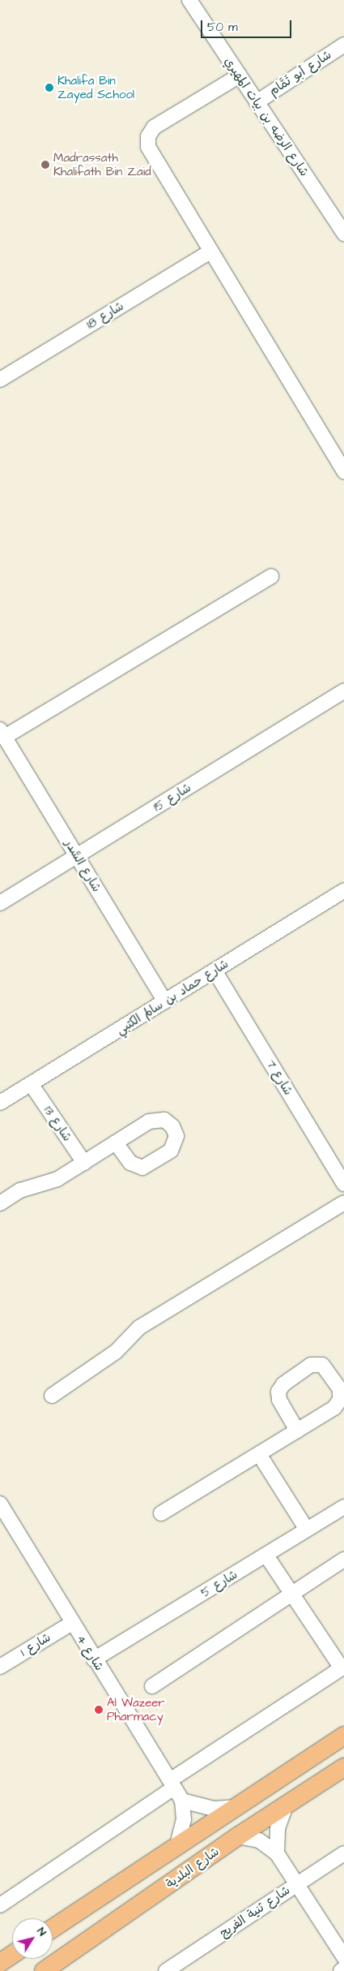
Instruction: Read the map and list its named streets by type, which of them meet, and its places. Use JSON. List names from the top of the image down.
{
  "streets": {
    "main road": ["شارع البلدية"],
    "street": [
      "شارع أبو تَمَّام",
      "شارع الرضه بن بيات المهيري",
      "شارع 18",
      "شارع 15",
      "شارع السَّدر",
      "شارع حماد بن سالم الكتبي",
      "شارع 7",
      "شارع 13",
      "شارع 5",
      "شارع 1",
      "شارع 4",
      "شارع ثنية الفريج"
    ]
  },
  "crossings": [
    ["شارع أبو تَمَّام", "شارع الرضه بن بيات المهيري"],
    ["شارع 15", "شارع السَّدر"],
    ["شارع السَّدر", "شارع حماد بن سالم الكتبي"],
    ["شارع حماد بن سالم الكتبي", "شارع 7"],
    ["شارع حماد بن سالم الكتبي", "شارع 13"],
    ["شارع 5", "شارع 4"],
    ["شارع 1", "شارع 4"]
  ],
  "places": ["Khalifa Bin Zayed School", "Madrassath Khalifath Bin Zaid", "Al Wazeer Pharmacy"],
  "scale_bar": "50 m",
  "north": "top right"
}
